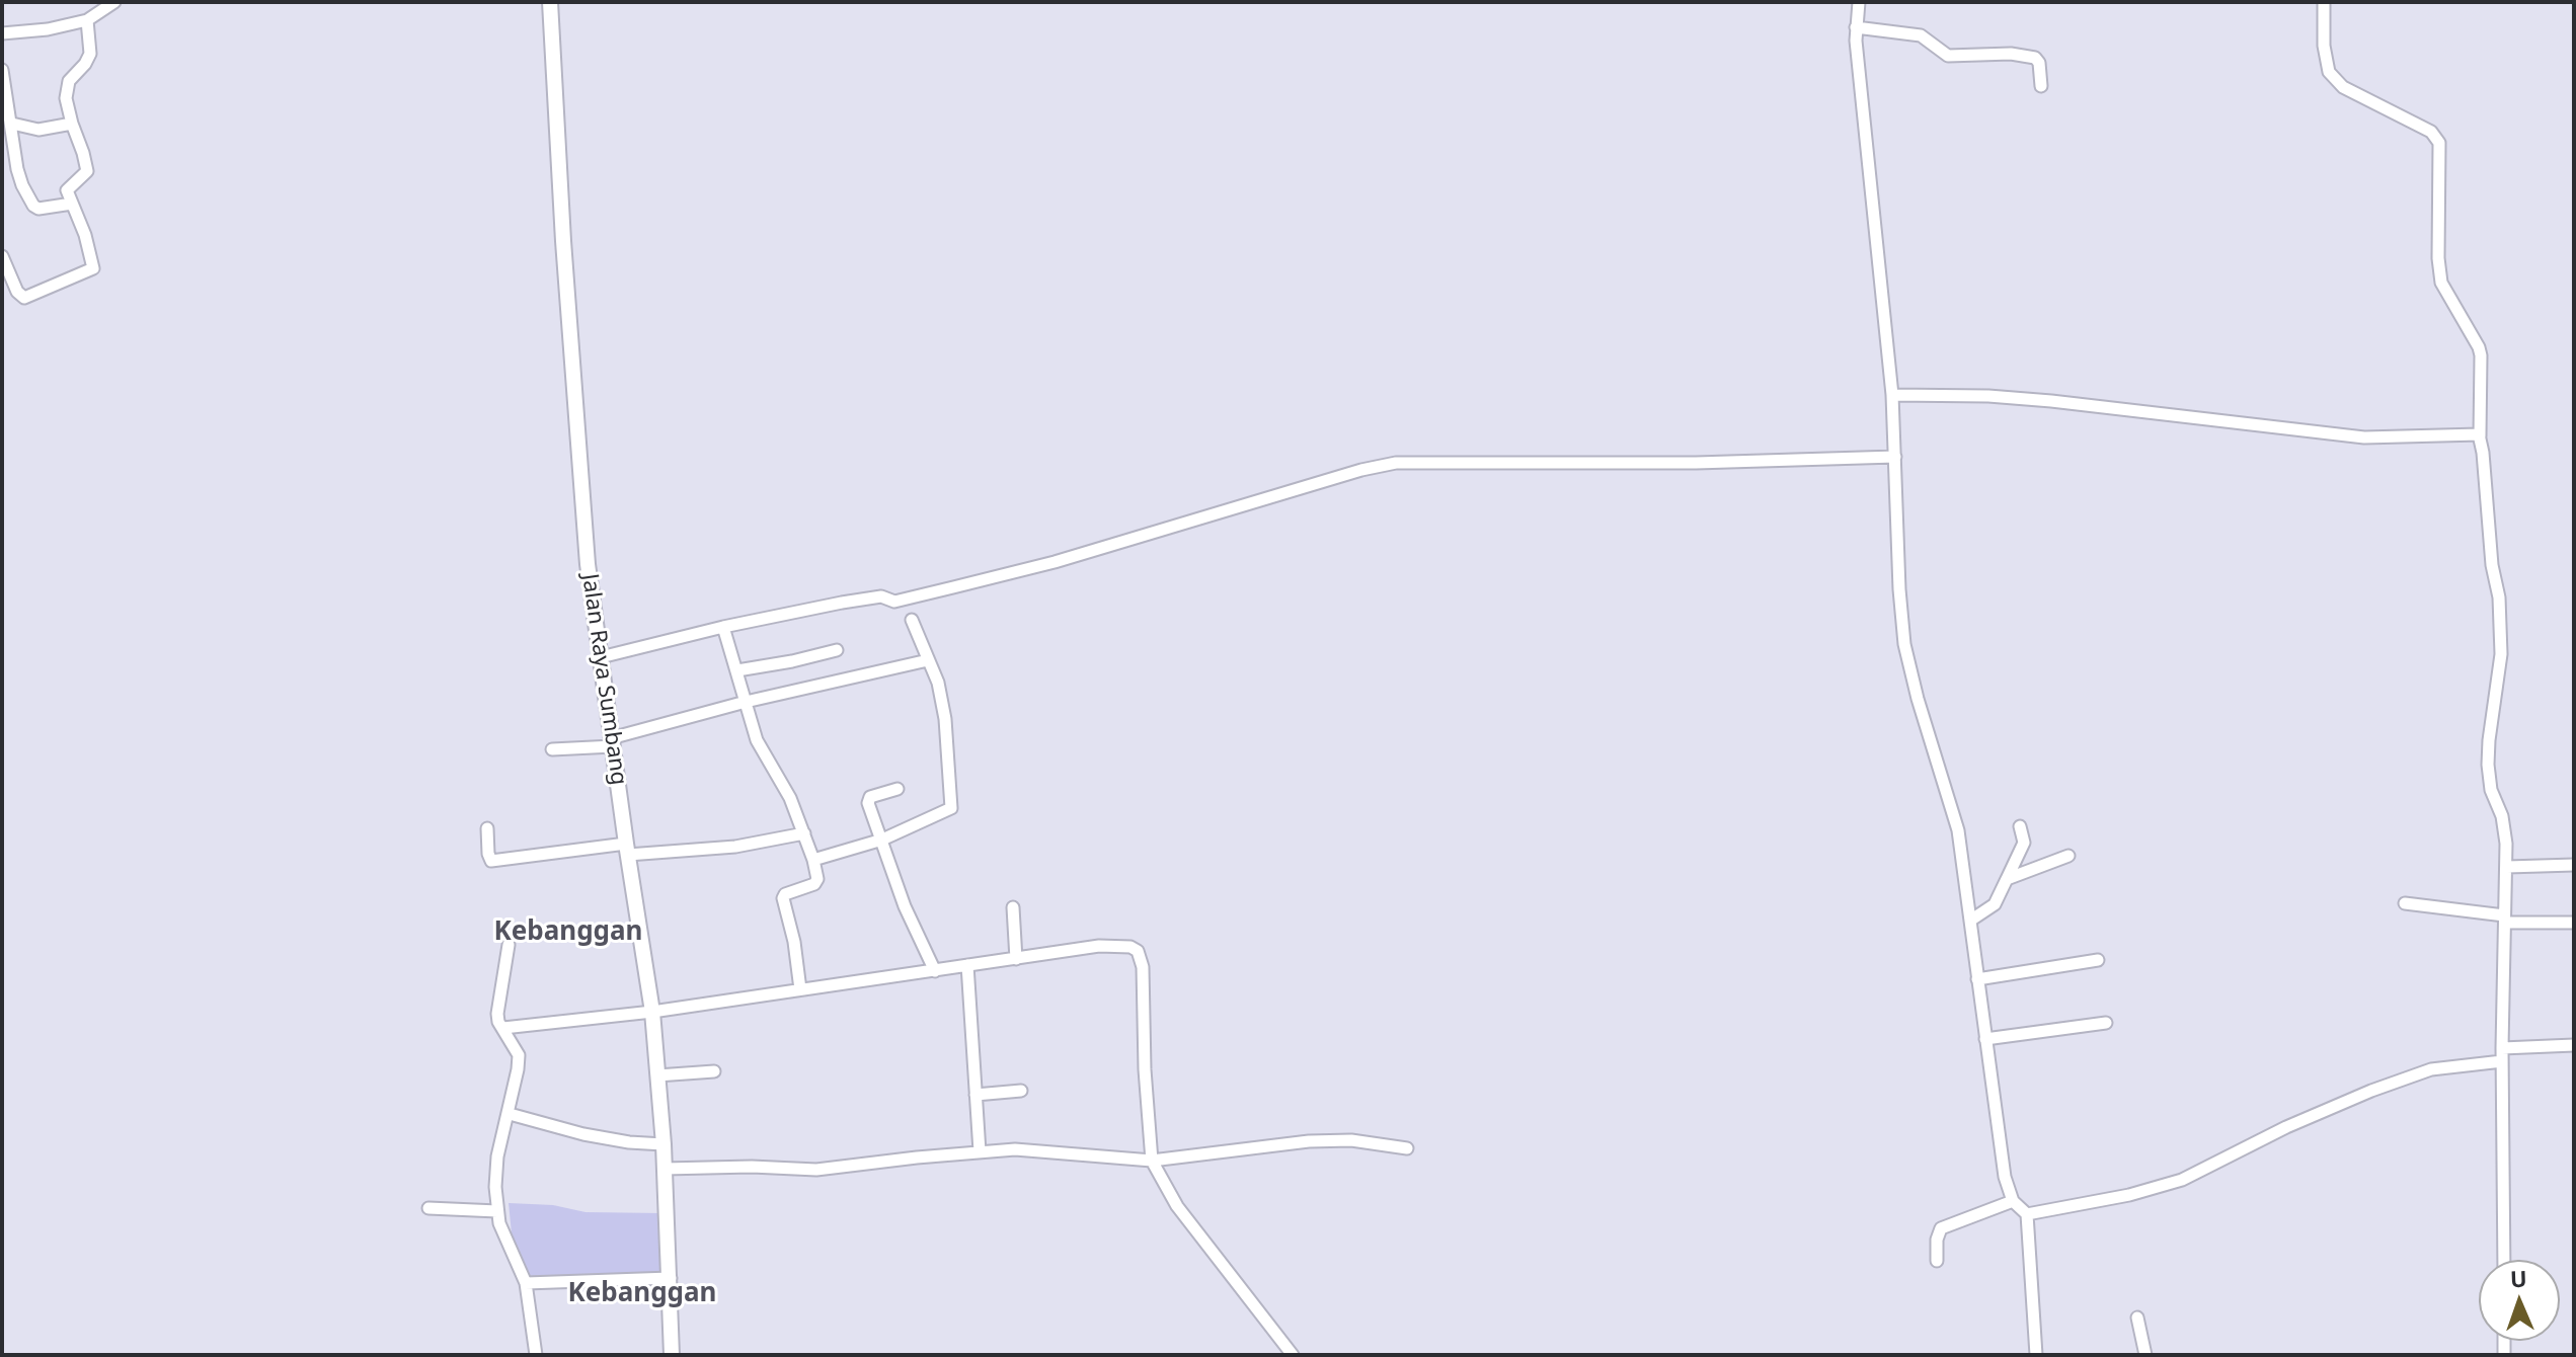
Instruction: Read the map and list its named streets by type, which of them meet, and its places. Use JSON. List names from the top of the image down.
{
  "streets": {
    "street": ["Jalan Raya Sumbang"]
  },
  "districts": ["Kebanggan", "Kebanggan"],
  "north": "top"
}
